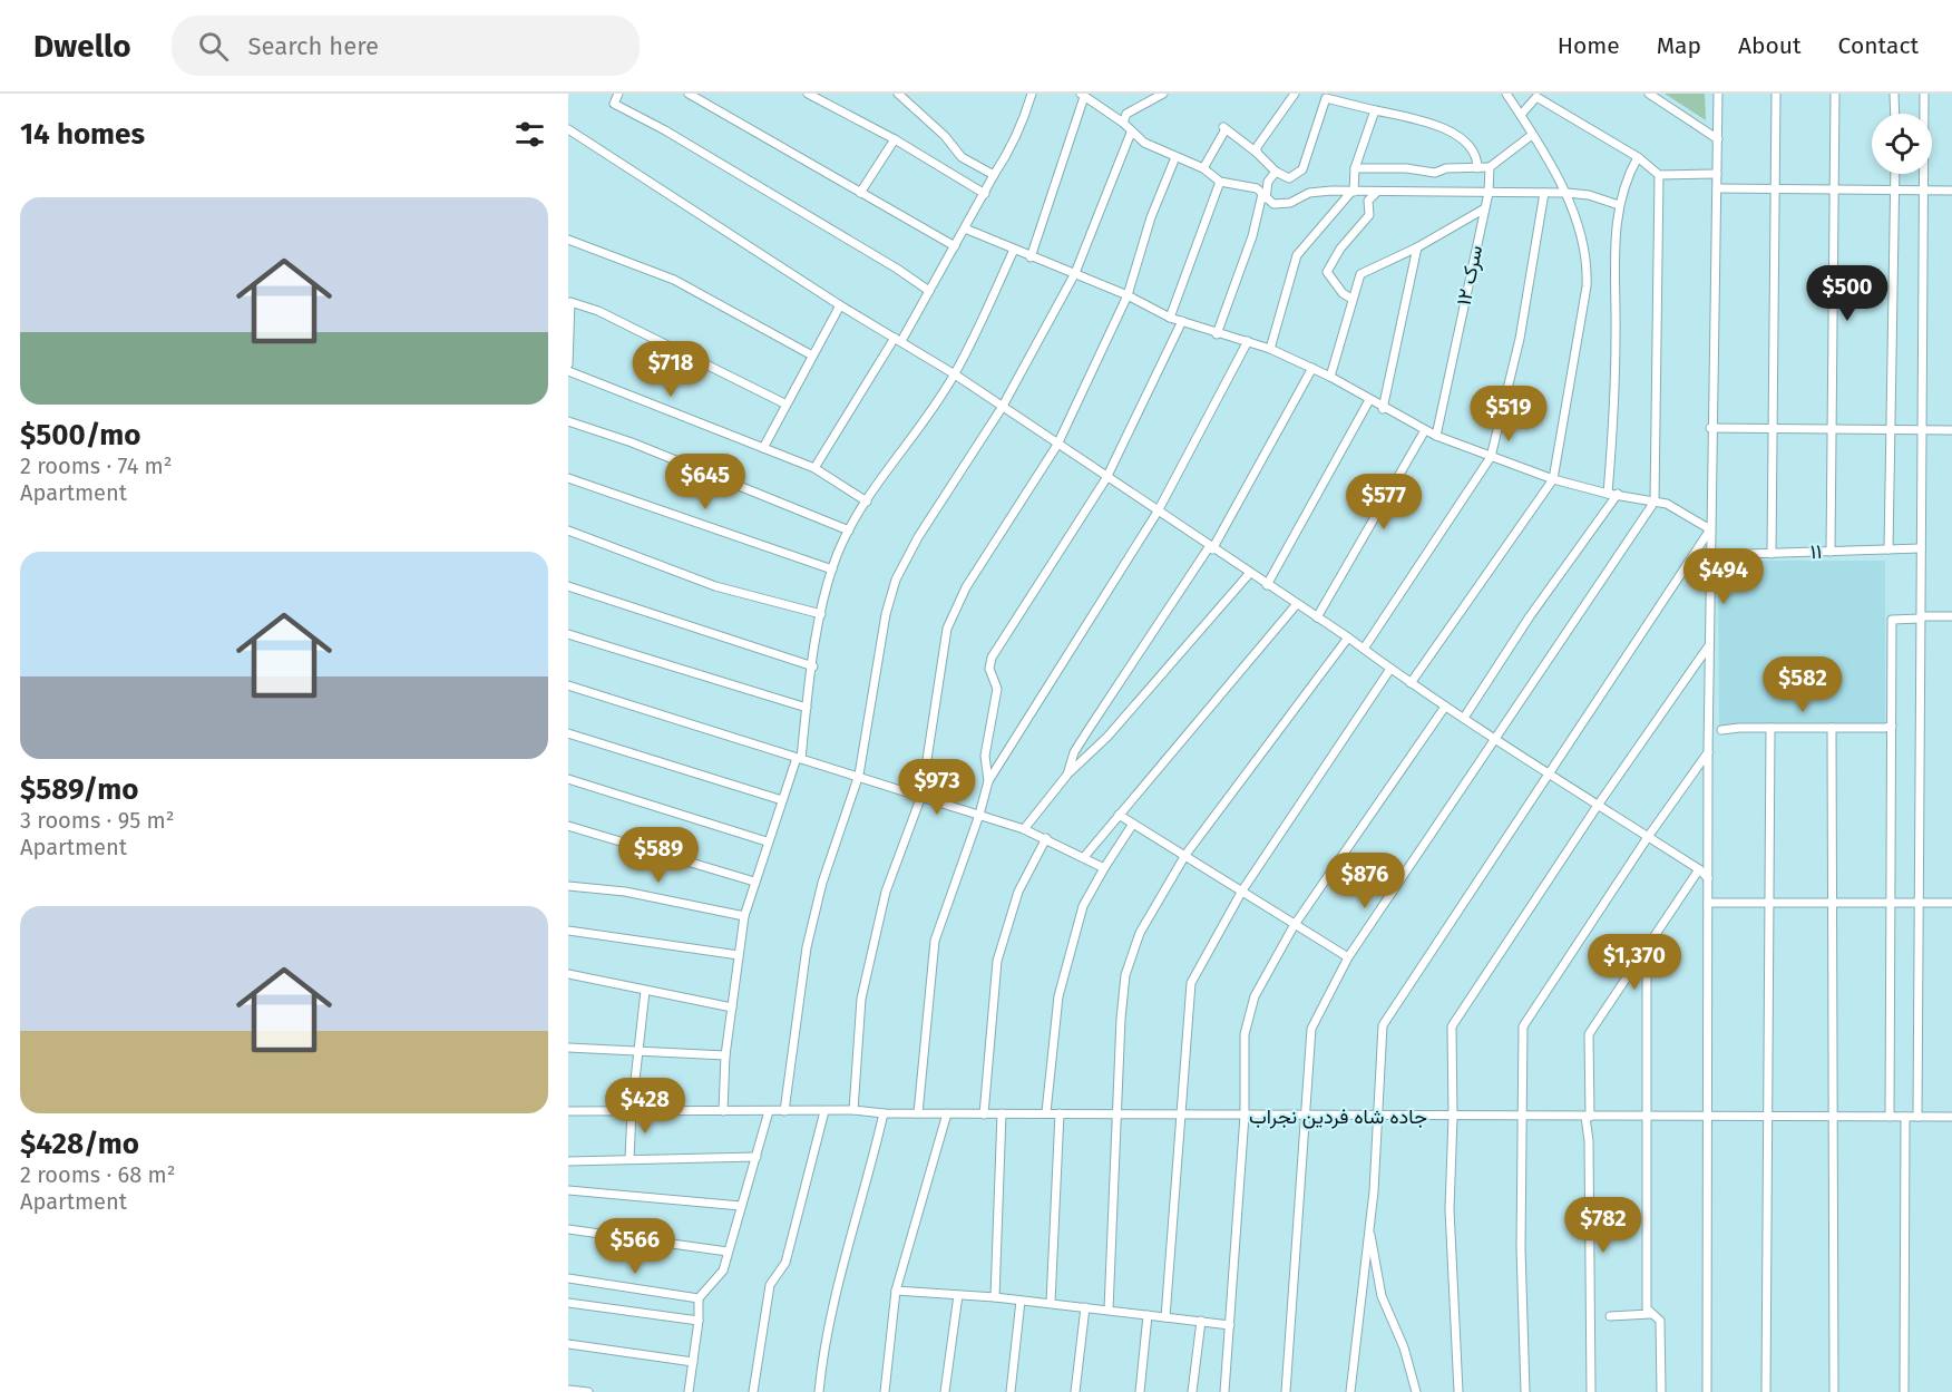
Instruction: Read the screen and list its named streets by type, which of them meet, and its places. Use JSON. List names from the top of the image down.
{
  "streets": {
    "street": ["سرک ۱۲", "۱۱", "جاده شاه فردین نجراب"]
  },
  "page": {
    "header": "Dwello",
    "search": "Search here",
    "nav": [
      "Home",
      "Map",
      "About",
      "Contact"
    ],
    "heading": "14 homes",
    "list": [
      {
        "name": "$500/mo",
        "note": "2 rooms · 74 m² · Apartment"
      },
      {
        "name": "$589/mo",
        "note": "3 rooms · 95 m² · Apartment"
      },
      {
        "name": "$428/mo",
        "note": "2 rooms · 68 m² · Apartment"
      }
    ],
    "price": [
      "$500",
      "$718",
      "$519",
      "$645",
      "$577",
      "$494",
      "$582",
      "$973",
      "$589",
      "$876",
      "$1,370",
      "$428",
      "$782",
      "$566"
    ]
  }
}
